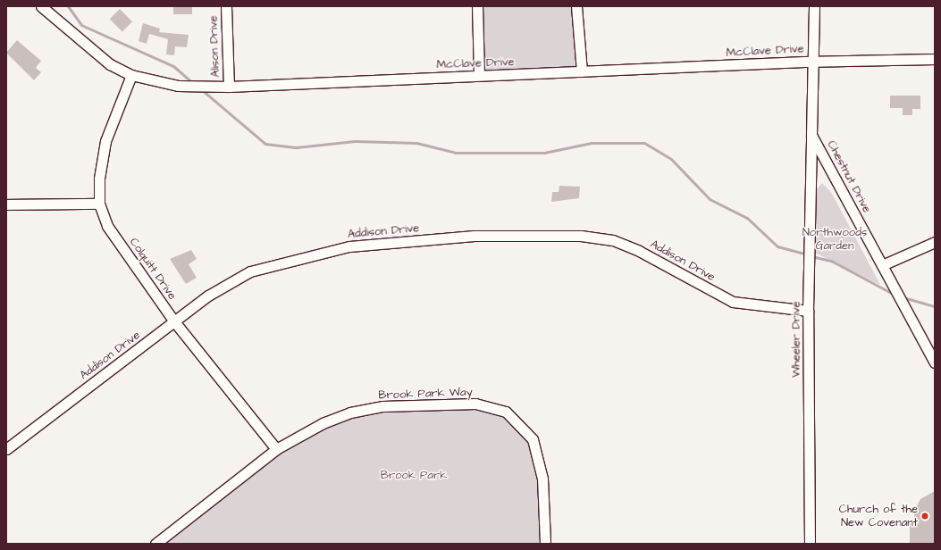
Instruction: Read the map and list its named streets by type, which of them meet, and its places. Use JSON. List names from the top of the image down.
{
  "streets": {
    "street": [
      "Alison Drive",
      "McClave Drive",
      "Chestnut Drive",
      "Addison Drive",
      "Colquitt Drive",
      "Wheeler Drive",
      "Brook Park Way"
    ]
  },
  "crossings": [
    ["Alison Drive", "McClave Drive"],
    ["McClave Drive", "Chestnut Drive"],
    ["McClave Drive", "Colquitt Drive"],
    ["Chestnut Drive", "Wheeler Drive"],
    ["Addison Drive", "Colquitt Drive"],
    ["Addison Drive", "Wheeler Drive"],
    ["Colquitt Drive", "Brook Park Way"]
  ],
  "parks": ["Northwoods Garden", "Brook Park"],
  "places": ["Church of the New Covenant"]
}
